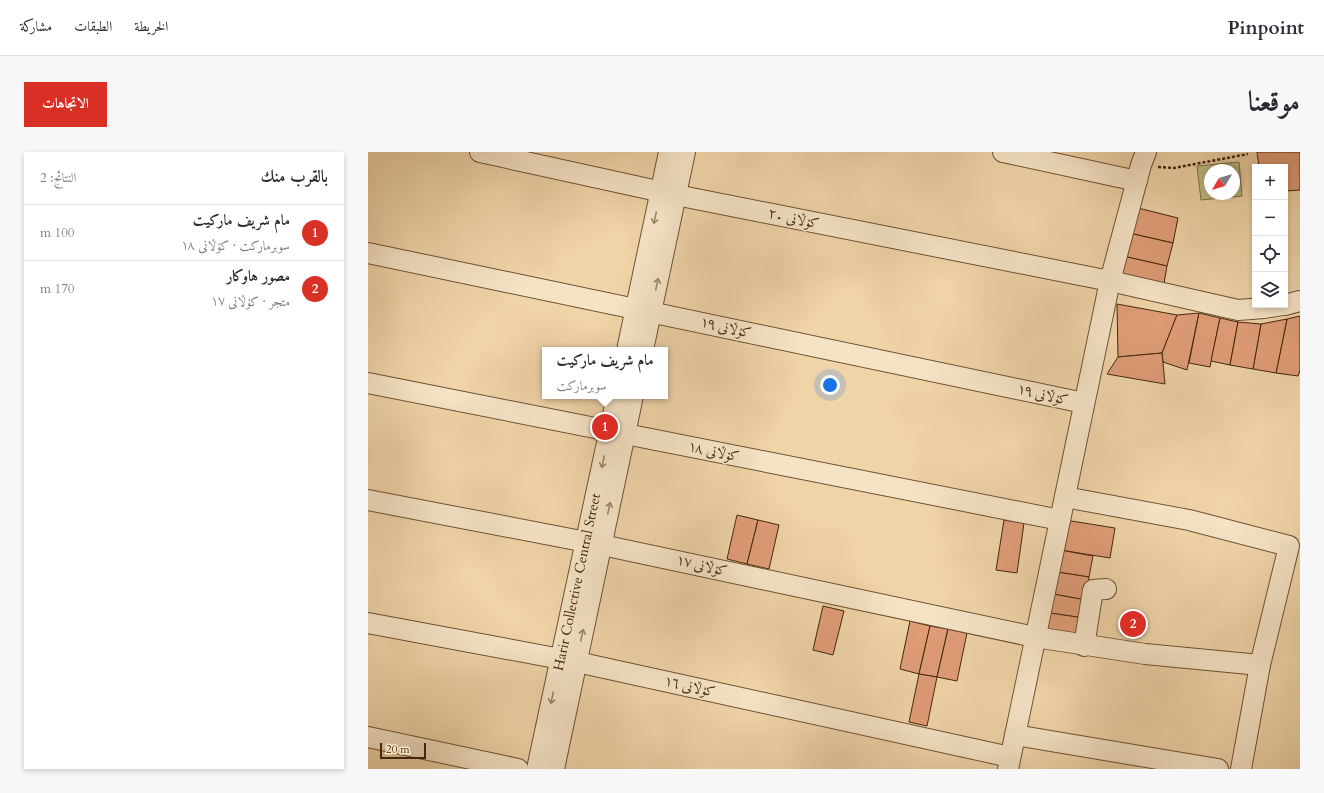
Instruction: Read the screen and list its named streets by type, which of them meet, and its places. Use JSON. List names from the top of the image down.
{
  "streets": {
    "street": [
      "کۆڵانی ٢٠",
      "کۆڵانی ١٩",
      "کۆڵانی ١٨",
      "کۆڵانی ١٧",
      "Harir Collective Central Street",
      "کۆڵانی ١٦"
    ]
  },
  "crossings": [
    ["کۆڵانی ١٨", "Harir Collective Central Street"],
    ["کۆڵانی ١٧", "Harir Collective Central Street"],
    ["Harir Collective Central Street", "کۆڵانی ١٦"]
  ],
  "scale_bar": "20 m",
  "north": "bottom left",
  "page": {
    "header": "Pinpoint",
    "nav": ["الخريطة", "الطبقات", "مشاركة"],
    "title": "موقعنا",
    "buttons": "الاتجاهات",
    "heading": ["بالقرب منك", "النتائج: 2"],
    "map_buttons": ["+", "−"],
    "list": [
      {
        "mark": "1",
        "name": "مام شریف مارکیت",
        "note": "سوبرماركت · کۆڵانی ١٨",
        "value": "100 m"
      },
      {
        "mark": "2",
        "name": "مصور هاوکار",
        "note": "متجر · کۆڵانی ١٧",
        "value": "170 m"
      }
    ],
    "popup": ["مام شریف مارکیت", "سوبرماركت"],
    "pins": ["1", "2"],
    "scale": "20 m"
  }
}
